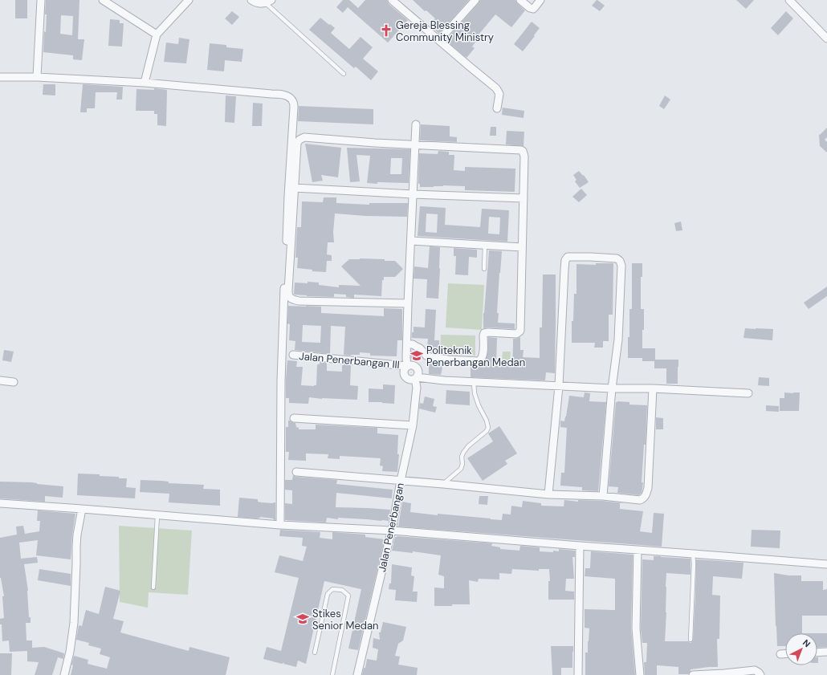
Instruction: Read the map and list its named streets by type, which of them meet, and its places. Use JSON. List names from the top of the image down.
{
  "streets": {
    "street": ["Jalan Penerbangan III", "Jalan Penerbangan"]
  },
  "crossings": [
    ["Jalan Penerbangan III", "Jalan Penerbangan"]
  ],
  "places": {
    "church": ["Gereja Blessing Community Ministry"],
    "school or university": ["Politeknik Penerbangan Medan", "Stikes Senior Medan"]
  },
  "north": "top right"
}
